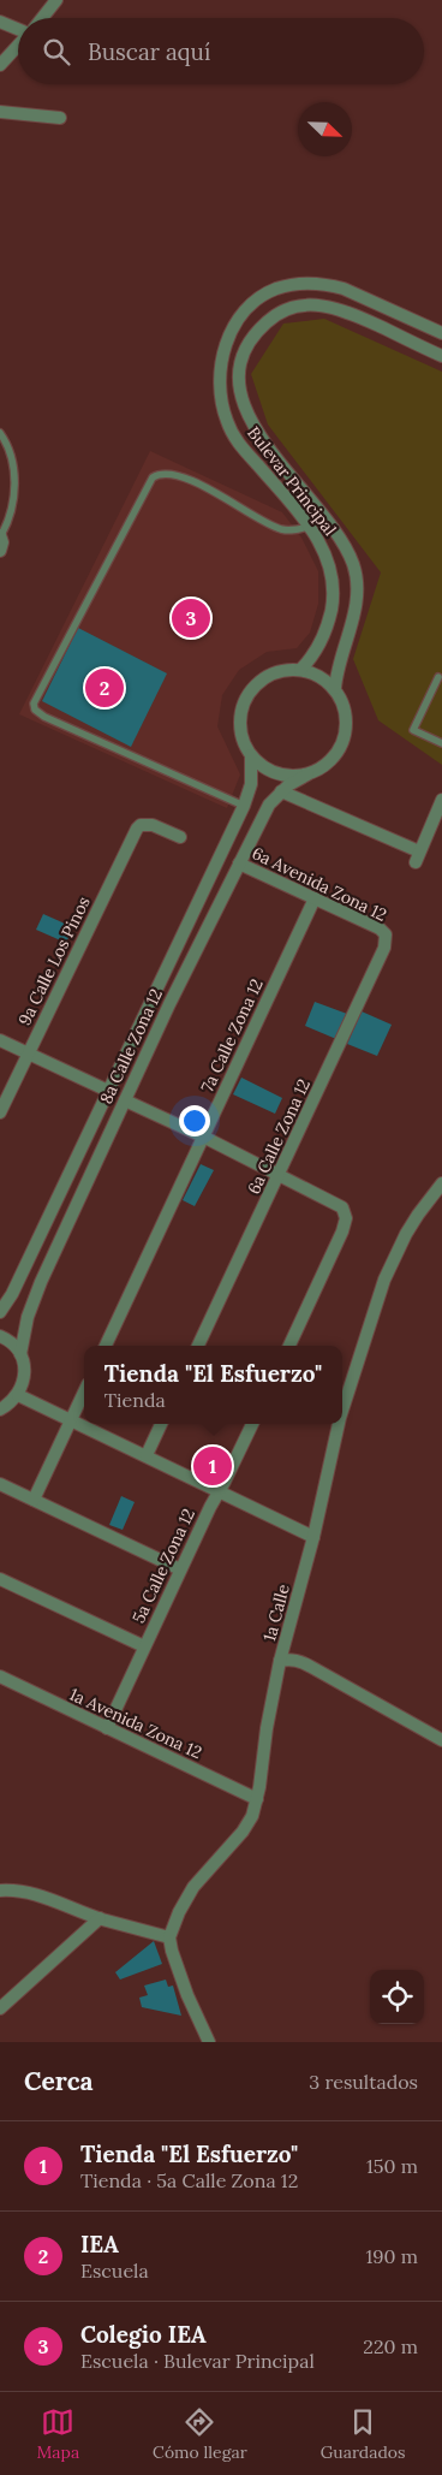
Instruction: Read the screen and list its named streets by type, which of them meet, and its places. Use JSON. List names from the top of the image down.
{
  "streets": {
    "street": [
      "Bulevar Principal",
      "6a Avenida Zona 12",
      "9a Calle Los Pinos",
      "7a Calle Zona 12",
      "8a Calle Zona 12",
      "6a Calle Zona 12",
      "5a Calle Zona 12",
      "1a Calle",
      "1a Avenida Zona 12"
    ]
  },
  "crossings": [
    ["Bulevar Principal", "8a Calle Zona 12"],
    ["6a Avenida Zona 12", "7a Calle Zona 12"],
    ["6a Avenida Zona 12", "8a Calle Zona 12"],
    ["6a Avenida Zona 12", "6a Calle Zona 12"],
    ["5a Calle Zona 12", "1a Avenida Zona 12"],
    ["1a Calle", "1a Avenida Zona 12"]
  ],
  "north": "bottom right",
  "page": {
    "search": "Buscar aquí",
    "pins": ["3", "2", "1"],
    "popup": ["Tienda \"El Esfuerzo\"", "Tienda"],
    "heading": ["Cerca", "3 resultados"],
    "list": [
      {
        "mark": "1",
        "name": "Tienda \"El Esfuerzo\"",
        "note": "Tienda · 5a Calle Zona 12",
        "value": "150 m"
      },
      {
        "mark": "2",
        "name": "IEA",
        "note": "Escuela",
        "value": "190 m"
      },
      {
        "mark": "3",
        "name": "Colegio IEA",
        "note": "Escuela · Bulevar Principal",
        "value": "220 m"
      }
    ],
    "nav": ["Mapa", "Cómo llegar", "Guardados"]
  }
}
